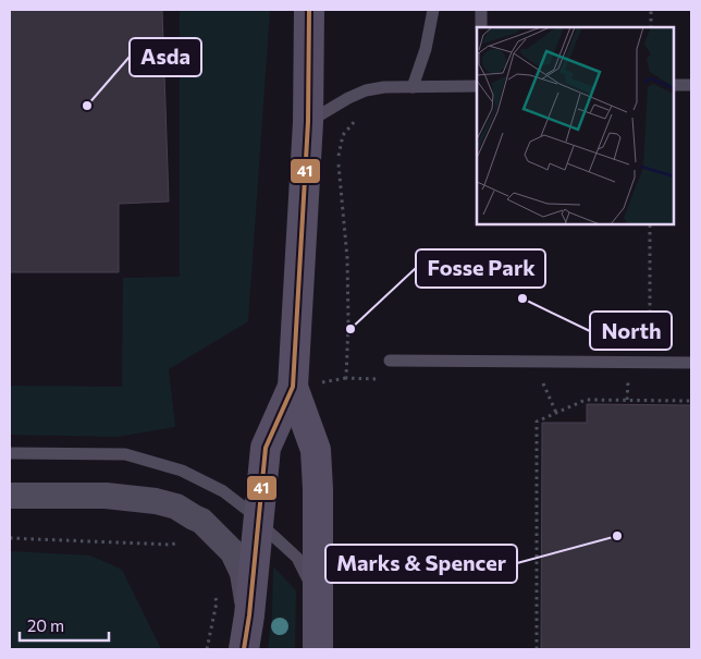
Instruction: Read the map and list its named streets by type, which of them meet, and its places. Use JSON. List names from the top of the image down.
{
  "places": [
    "Asda",
    "North",
    "Fosse Park",
    "Marks & Spencer"
  ],
  "lines": ["transit line 41"],
  "scale_bar": "20 m"
}
